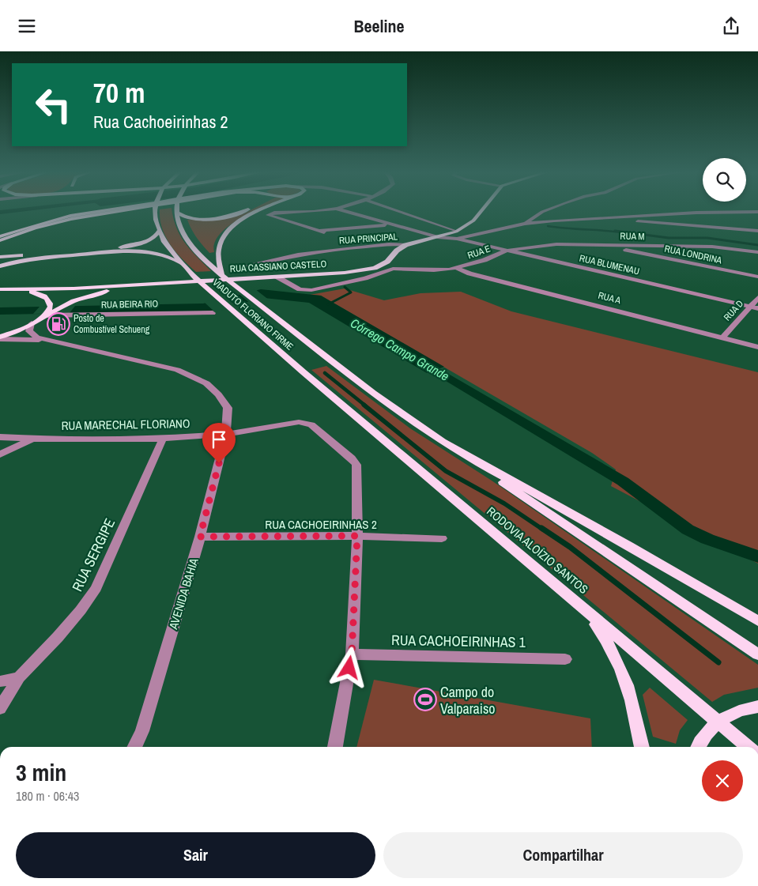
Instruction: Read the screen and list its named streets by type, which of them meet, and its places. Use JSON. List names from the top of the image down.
{
  "streets": {
    "main road": [
      "RUA PRINCIPAL",
      "RUA CASSIANO CASTELO",
      "VIADUTO FLORIANO FIRME",
      "RODOVIA ALOÍZIO SANTOS"
    ],
    "street": [
      "RUA M",
      "RUA E",
      "RUA LONDRINA",
      "RUA BLUMENAU",
      "RUA A",
      "RUA BEIRA RIO",
      "RUA D",
      "RUA MARECHAL FLORIANO",
      "RUA CACHOEIRINHAS 2",
      "RUA SERGIPE",
      "AVENIDA BAHIA",
      "RUA CACHOEIRINHAS 1"
    ]
  },
  "crossings": [
    ["RUA M", "RUA E"],
    ["RUA M", "RUA LONDRINA"],
    ["RUA M", "RUA BLUMENAU"],
    ["RUA PRINCIPAL", "RUA CASSIANO CASTELO"],
    ["RUA E", "RUA BLUMENAU"],
    ["RUA E", "RUA CASSIANO CASTELO"],
    ["RUA E", "RUA A"],
    ["RUA BLUMENAU", "RUA D"],
    ["RUA CASSIANO CASTELO", "RUA BEIRA RIO"],
    ["RUA CASSIANO CASTELO", "AVENIDA BAHIA"],
    ["RUA A", "RUA D"],
    ["VIADUTO FLORIANO FIRME", "RODOVIA ALOÍZIO SANTOS"],
    ["RUA MARECHAL FLORIANO", "RUA CACHOEIRINHAS 2"],
    ["RUA MARECHAL FLORIANO", "RUA SERGIPE"],
    ["RUA MARECHAL FLORIANO", "AVENIDA BAHIA"],
    ["RUA CACHOEIRINHAS 2", "AVENIDA BAHIA"]
  ],
  "water": ["Córrego Campo Grande"],
  "places": {
    "fuel station": ["Posto de Combustível Schueng"],
    "sports": ["Campo do Valparaiso"]
  },
  "page": {
    "header": "Beeline",
    "turn": ["70 m", "Rua Cachoeirinhas 2"],
    "heading": ["3 min", "180 m · 06:43"],
    "buttons": ["Sair", "Compartilhar"]
  }
}
